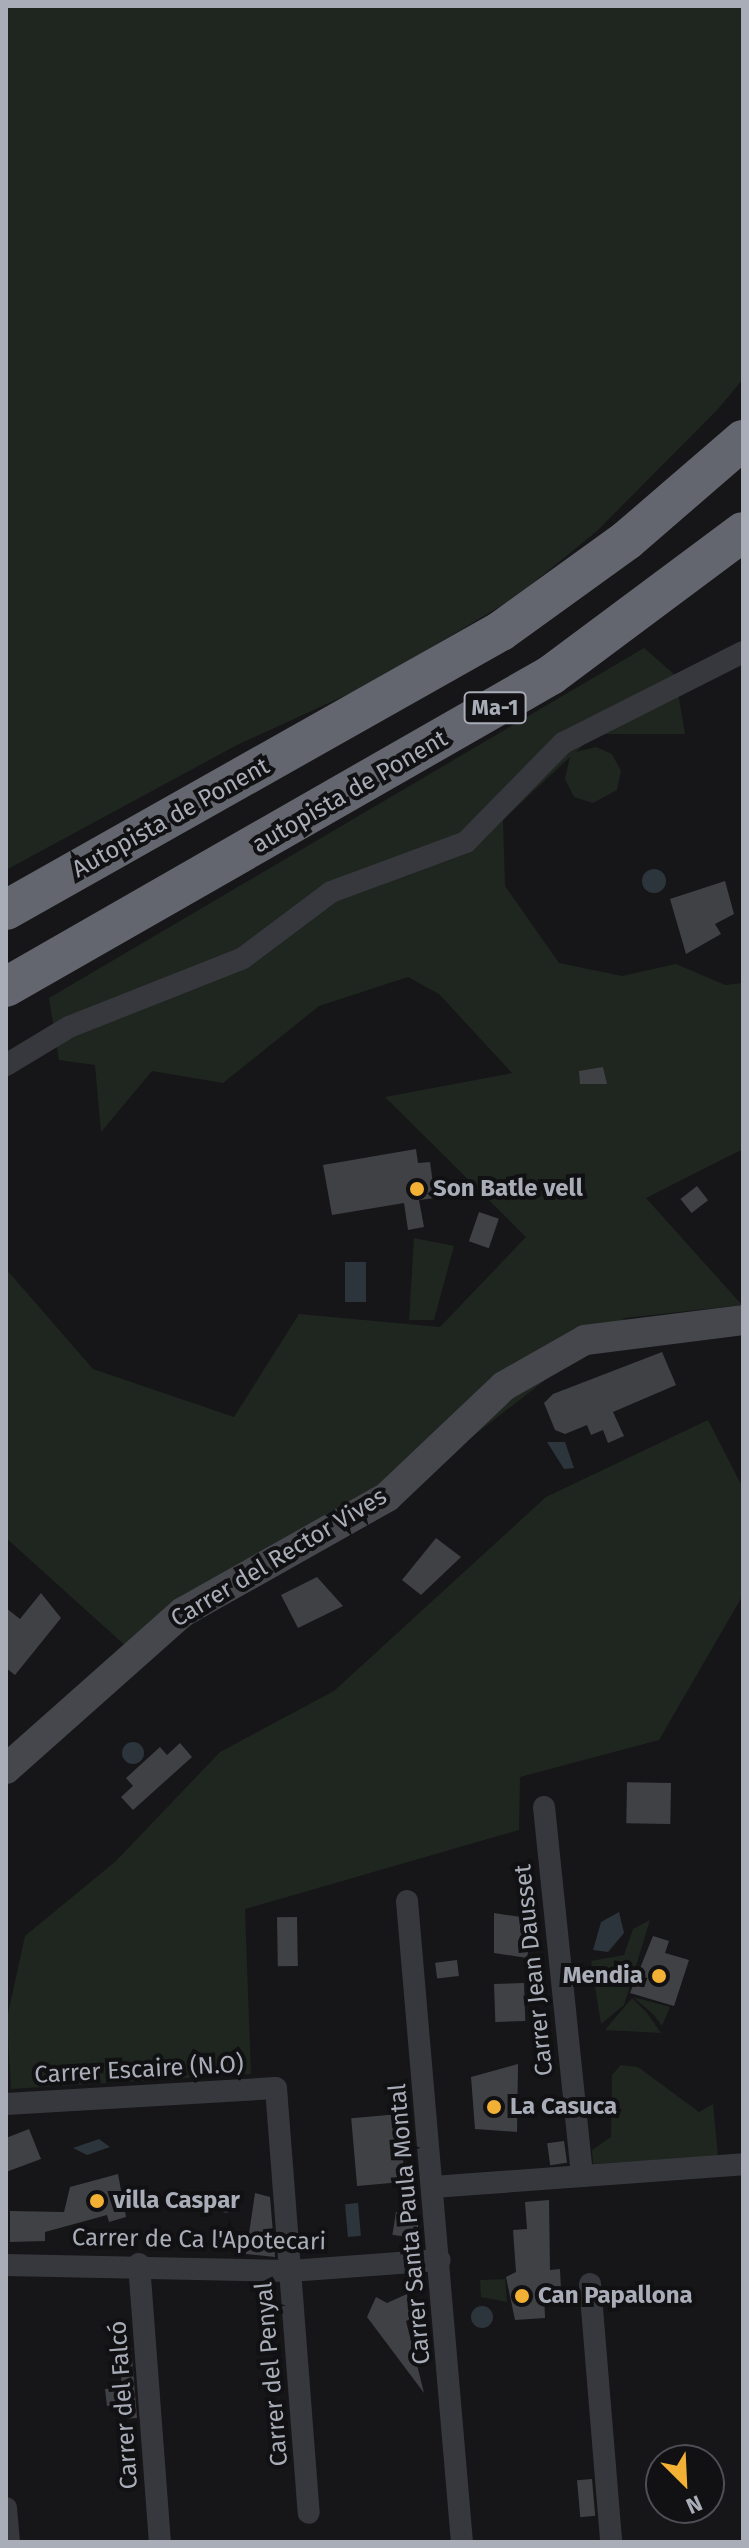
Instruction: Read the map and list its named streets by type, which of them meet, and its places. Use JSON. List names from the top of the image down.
{
  "streets": {
    "highway": ["Ma-1", "autopista de Ponent", "Autopista de Ponent"],
    "street": [
      "Carrer del Rector Vives",
      "Carrer Jean Dausset",
      "Carrer Escaire (N.O)",
      "Carrer Santa Paula Montal",
      "Carrer de Ca l'Apotecari",
      "Carrer del Penyal",
      "Carrer del Falcó"
    ]
  },
  "crossings": [
    ["autopista de Ponent", "Autopista de Ponent"],
    ["Carrer Escaire (N.O)", "Carrer del Penyal"],
    ["Carrer Santa Paula Montal", "Carrer de Ca l'Apotecari"],
    ["Carrer de Ca l'Apotecari", "Carrer del Penyal"],
    ["Carrer de Ca l'Apotecari", "Carrer del Falcó"]
  ],
  "places": [
    "Son Batle vell",
    "Mendia",
    "La Casuca",
    "villa Caspar",
    "Can Papallona"
  ],
  "north": "bottom right"
}
